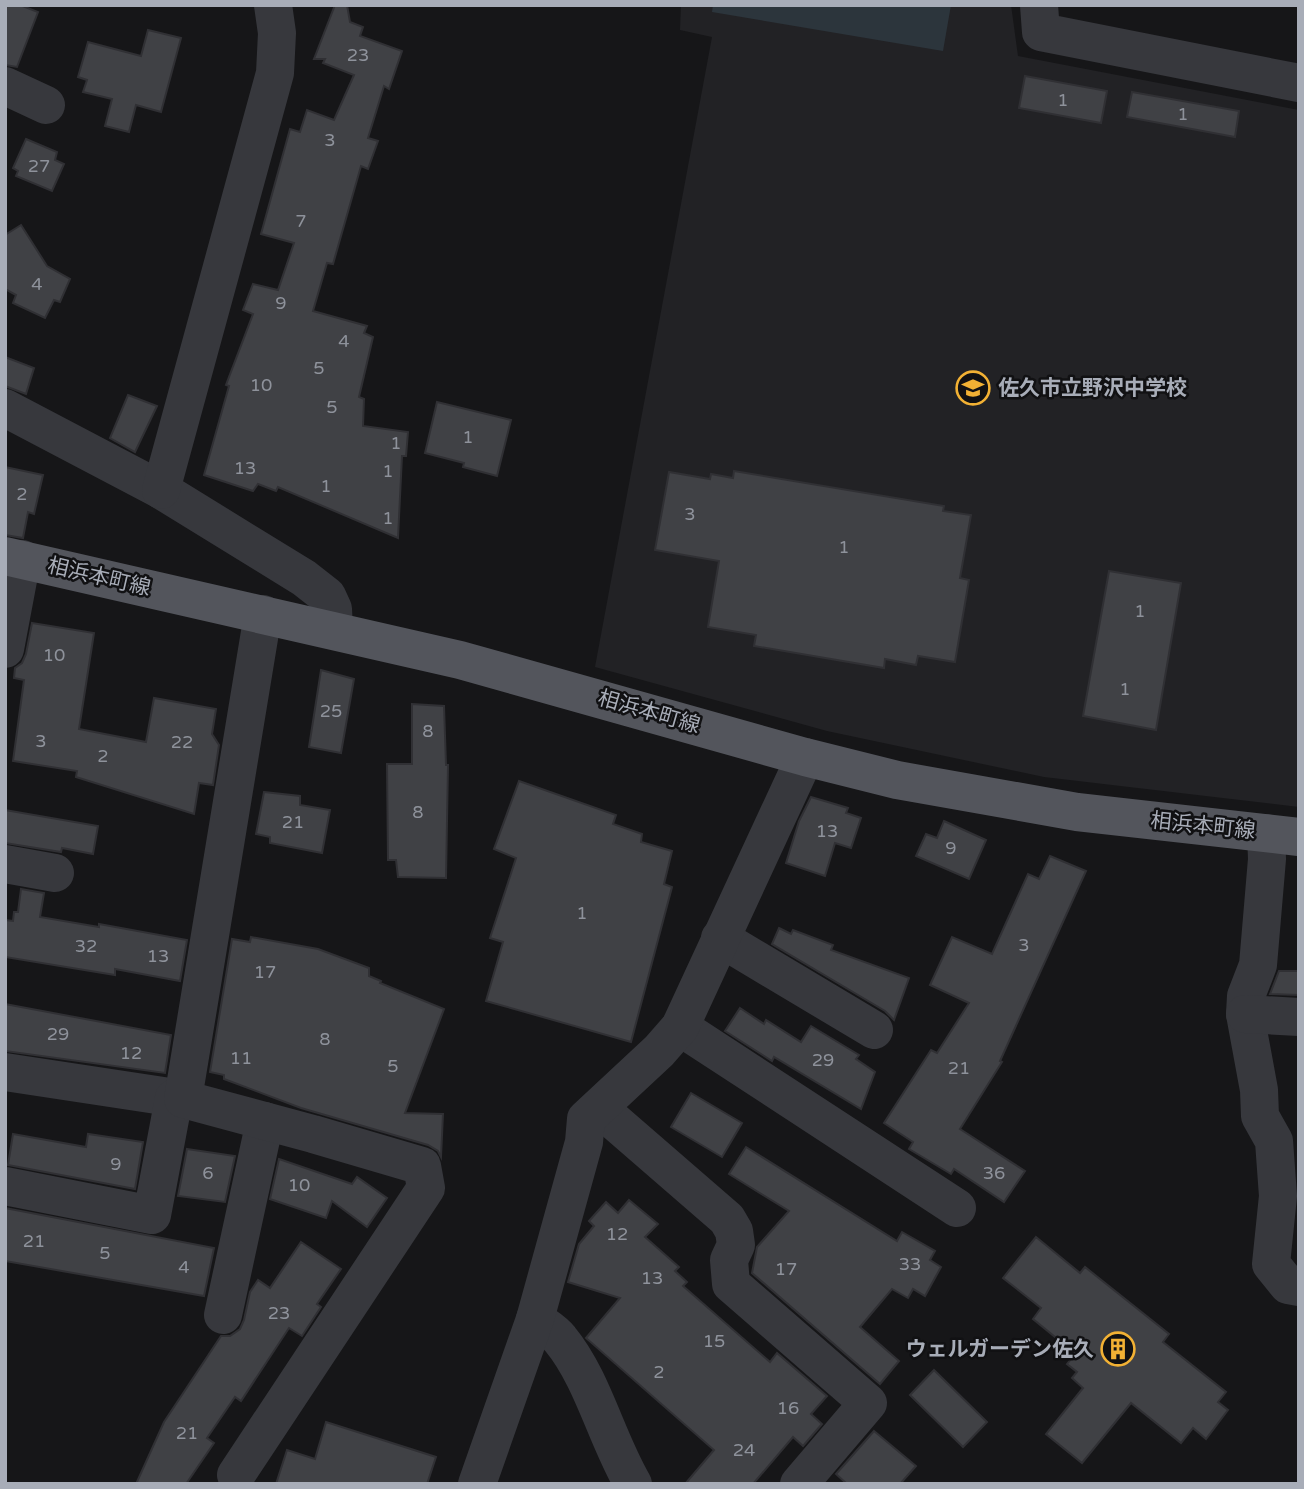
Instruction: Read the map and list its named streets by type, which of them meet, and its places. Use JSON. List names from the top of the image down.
{
  "streets": {
    "main road": ["相浜本町線"]
  },
  "places": {
    "school or university": ["佐久市立野沢中学校"],
    "building": ["ウェルガーデン佐久"]
  },
  "house_numbers": [
    "23",
    "1",
    "1",
    "3",
    "27",
    "7",
    "4",
    "9",
    "4",
    "5",
    "10",
    "5",
    "1",
    "1",
    "13",
    "1",
    "1",
    "2",
    "3",
    "1",
    "1",
    "1",
    "10",
    "1",
    "25",
    "8",
    "3",
    "22",
    "2",
    "8",
    "21",
    "13",
    "9",
    "1",
    "3",
    "32",
    "13",
    "17",
    "29",
    "8",
    "12",
    "11",
    "29",
    "5",
    "21",
    "9",
    "6",
    "36",
    "10",
    "12",
    "21",
    "5",
    "33",
    "4",
    "17",
    "13",
    "23",
    "15",
    "2",
    "16",
    "21",
    "24"
  ]
}
